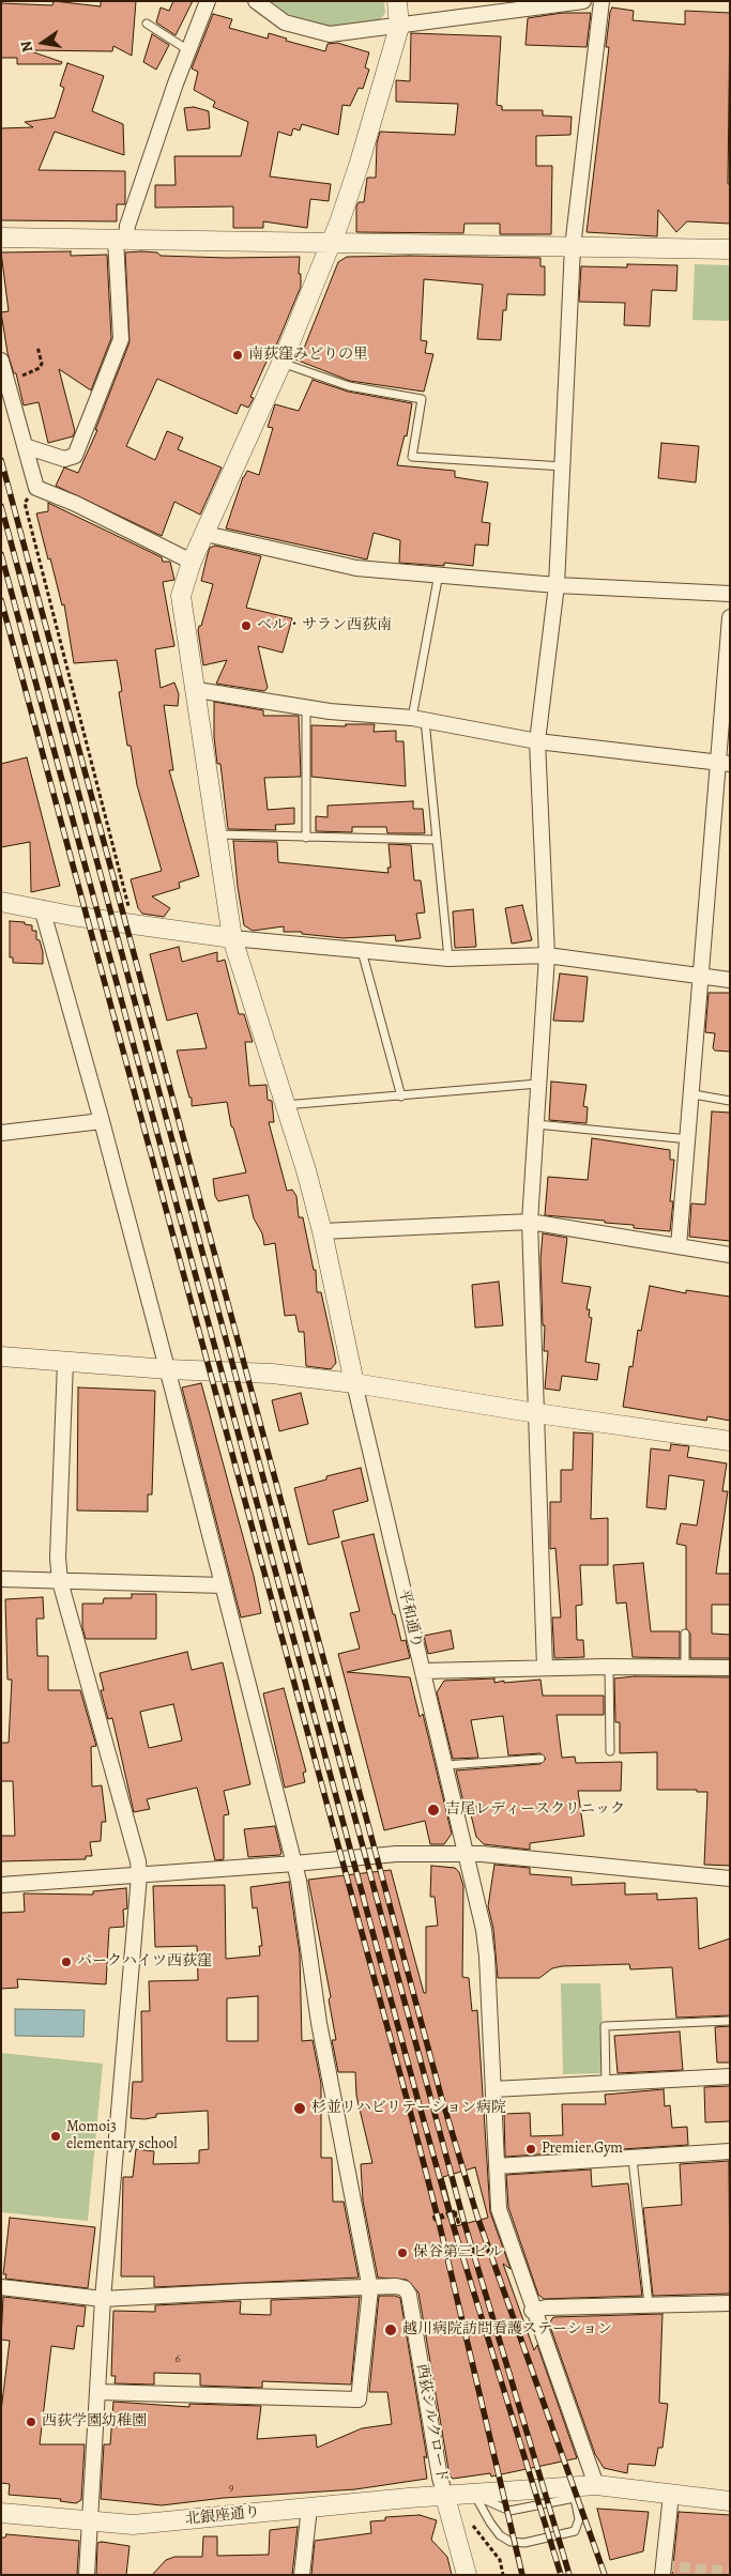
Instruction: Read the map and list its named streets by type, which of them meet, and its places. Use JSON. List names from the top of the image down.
{
  "streets": {
    "street": ["平和通り", "西荻シルクロード", "北銀座通り"]
  },
  "crossings": [
    ["平和通り", "北銀座通り"],
    ["西荻シルクロード", "北銀座通り"]
  ],
  "places": [
    "南荻窪みどりの里",
    "ベル・サラン西荻南",
    "吉尾レディースクリニック",
    "パークハイツ西荻窪",
    "杉並リハビリテーション病院",
    "Momoi3 elementary school",
    "Premier Gym",
    "保谷第三ビル",
    "越川病院訪問看護ステーション",
    "西荻学園幼稚園"
  ],
  "house_numbers": ["6", "9"],
  "north": "left"
}
